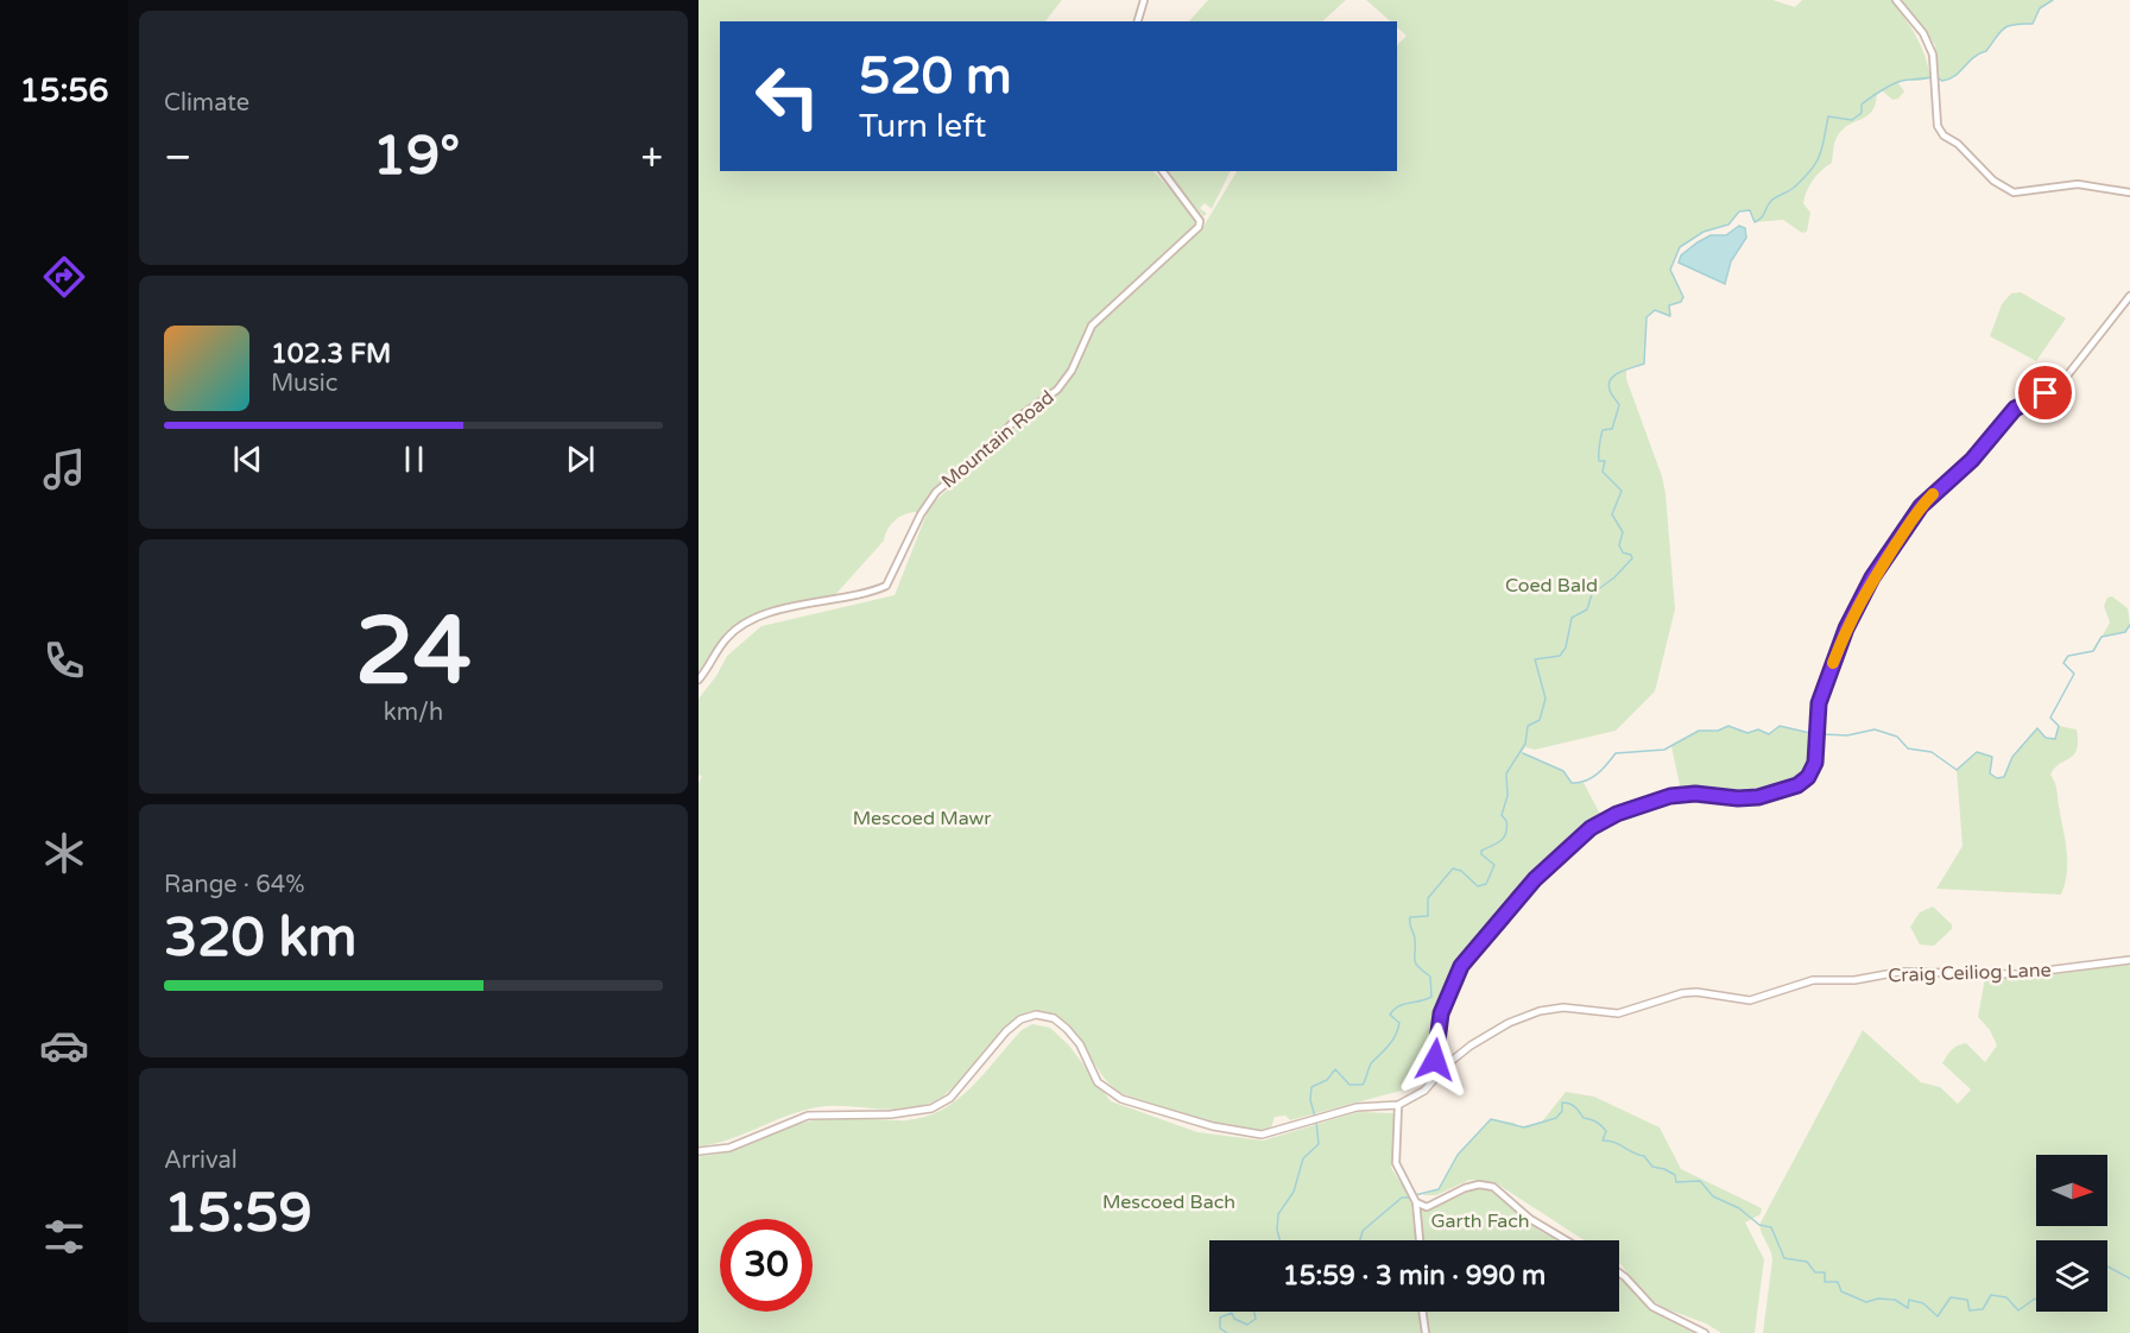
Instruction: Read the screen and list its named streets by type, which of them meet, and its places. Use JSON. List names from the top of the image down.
{
  "streets": {
    "street": ["Mountain Road", "Craig Ceiliog Lane"]
  },
  "parks": [
    "Coed Bald",
    "Mescoed Mawr",
    "Mescoed Bach",
    "Garth Fach"
  ],
  "north": "right",
  "page": {
    "tabs": "15:56",
    "tile": [
      "Climate",
      ["24", "km/h"],
      ["Range · 64%", "320 km"],
      ["Arrival", "15:59"]
    ],
    "turn": ["520 m", "Turn left"],
    "heat": ["−", "19°", "+"],
    "song": ["102.3 FM", "Music"],
    "limit": "30",
    "trip": "15:59 · 3 min · 990 m"
  }
}
